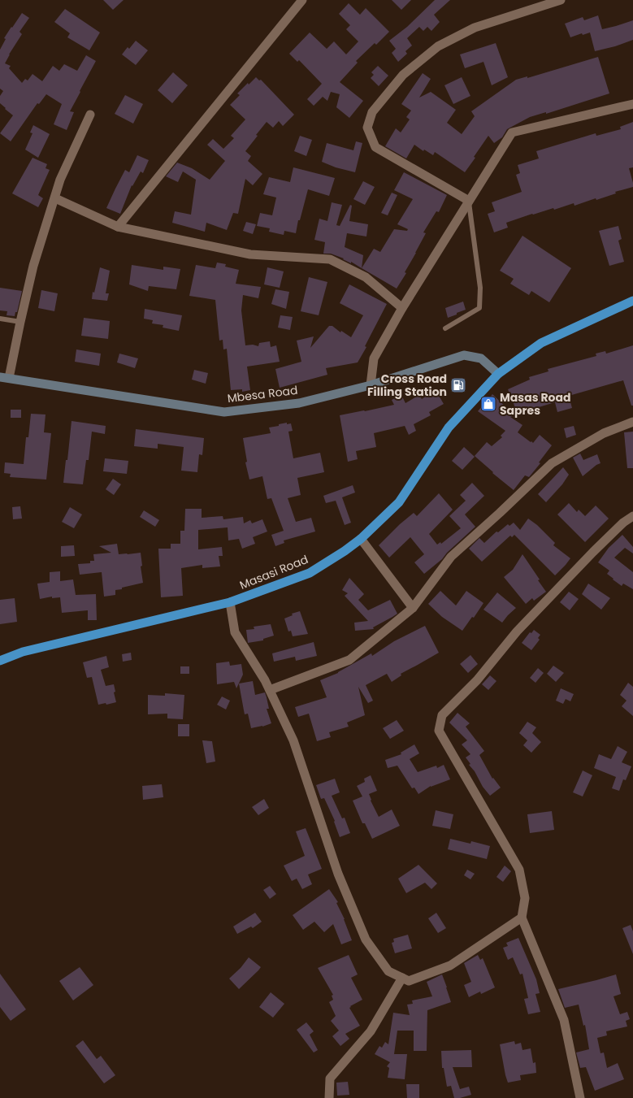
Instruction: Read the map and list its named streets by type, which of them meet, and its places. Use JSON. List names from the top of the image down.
{
  "streets": {
    "highway": ["Masasi Road"],
    "main road": ["Mbesa Road"]
  },
  "crossings": [
    ["Mbesa Road", "Masasi Road"]
  ],
  "places": {
    "fuel station": ["Cross Road Filling Station"],
    "shop": ["Masas Road Sapres"]
  }
}
